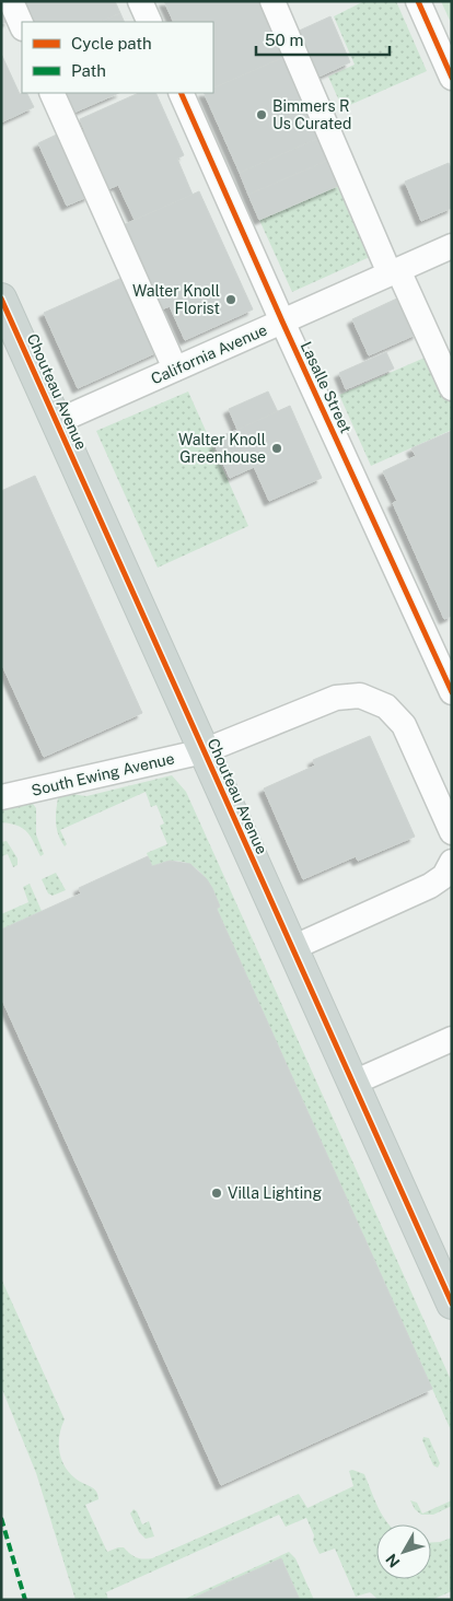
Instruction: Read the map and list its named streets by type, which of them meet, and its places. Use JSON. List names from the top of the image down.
{
  "streets": {
    "main road": ["Chouteau Avenue"],
    "street": ["California Avenue", "Lasalle Street", "South Ewing Avenue"]
  },
  "crossings": [
    ["California Avenue", "Lasalle Street"],
    ["California Avenue", "Chouteau Avenue"],
    ["Chouteau Avenue", "South Ewing Avenue"]
  ],
  "places": [
    "Bimmers R Us Curated",
    "Walter Knoll Florist",
    "Walter Knoll Greenhouse",
    "Villa Lighting"
  ],
  "legend": ["Cycle path", "Path"],
  "scale_bar": "50 m",
  "north": "bottom left"
}
